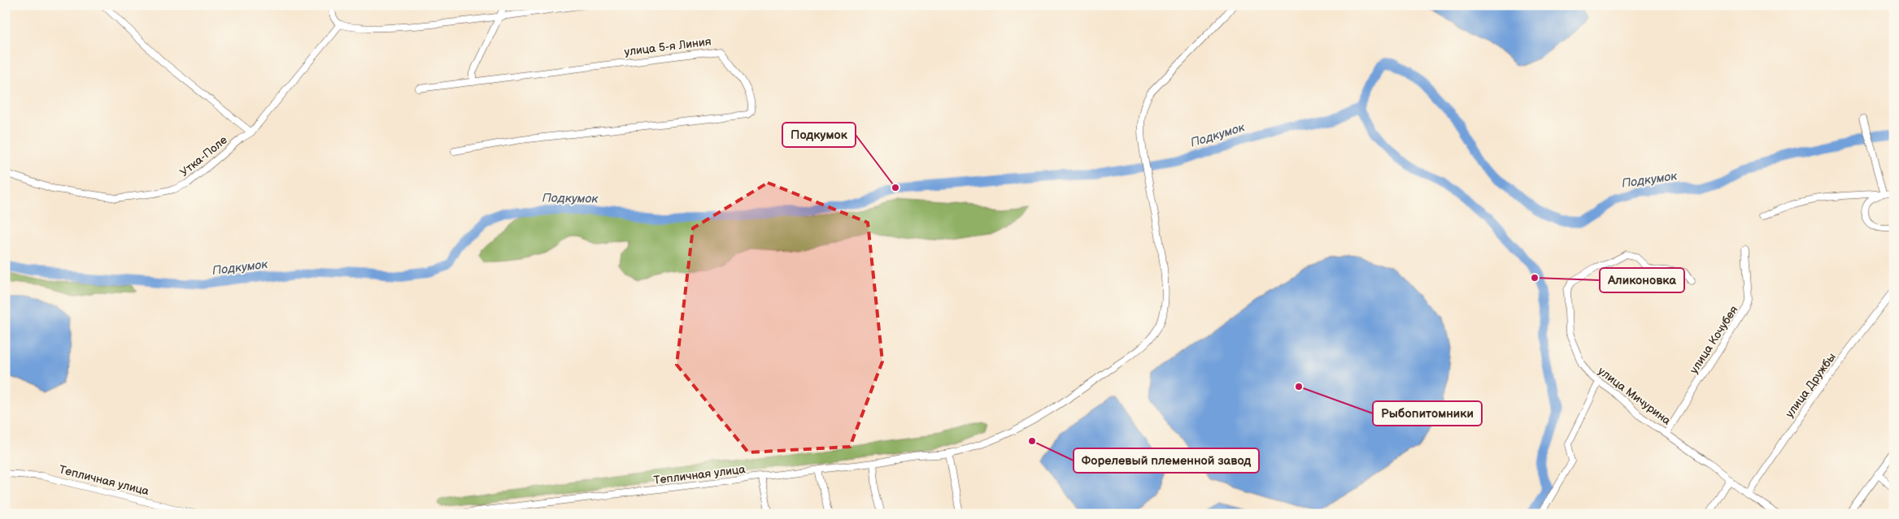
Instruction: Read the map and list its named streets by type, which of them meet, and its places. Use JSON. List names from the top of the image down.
{
  "streets": {
    "street": [
      "улица 5-я Линия",
      "Утка-Поле",
      "улица Кочубея",
      "улица Дружбы",
      "улица Мичурина",
      "Тепличная улица"
    ]
  },
  "crossings": [
    ["улица Кочубея", "улица Мичурина"],
    ["улица Дружбы", "улица Мичурина"]
  ],
  "water": ["Подкумок"],
  "places": [
    "Подкумок",
    "Аликоновка",
    "Рыбопитомники",
    "Форелевый племенной завод"
  ]
}
